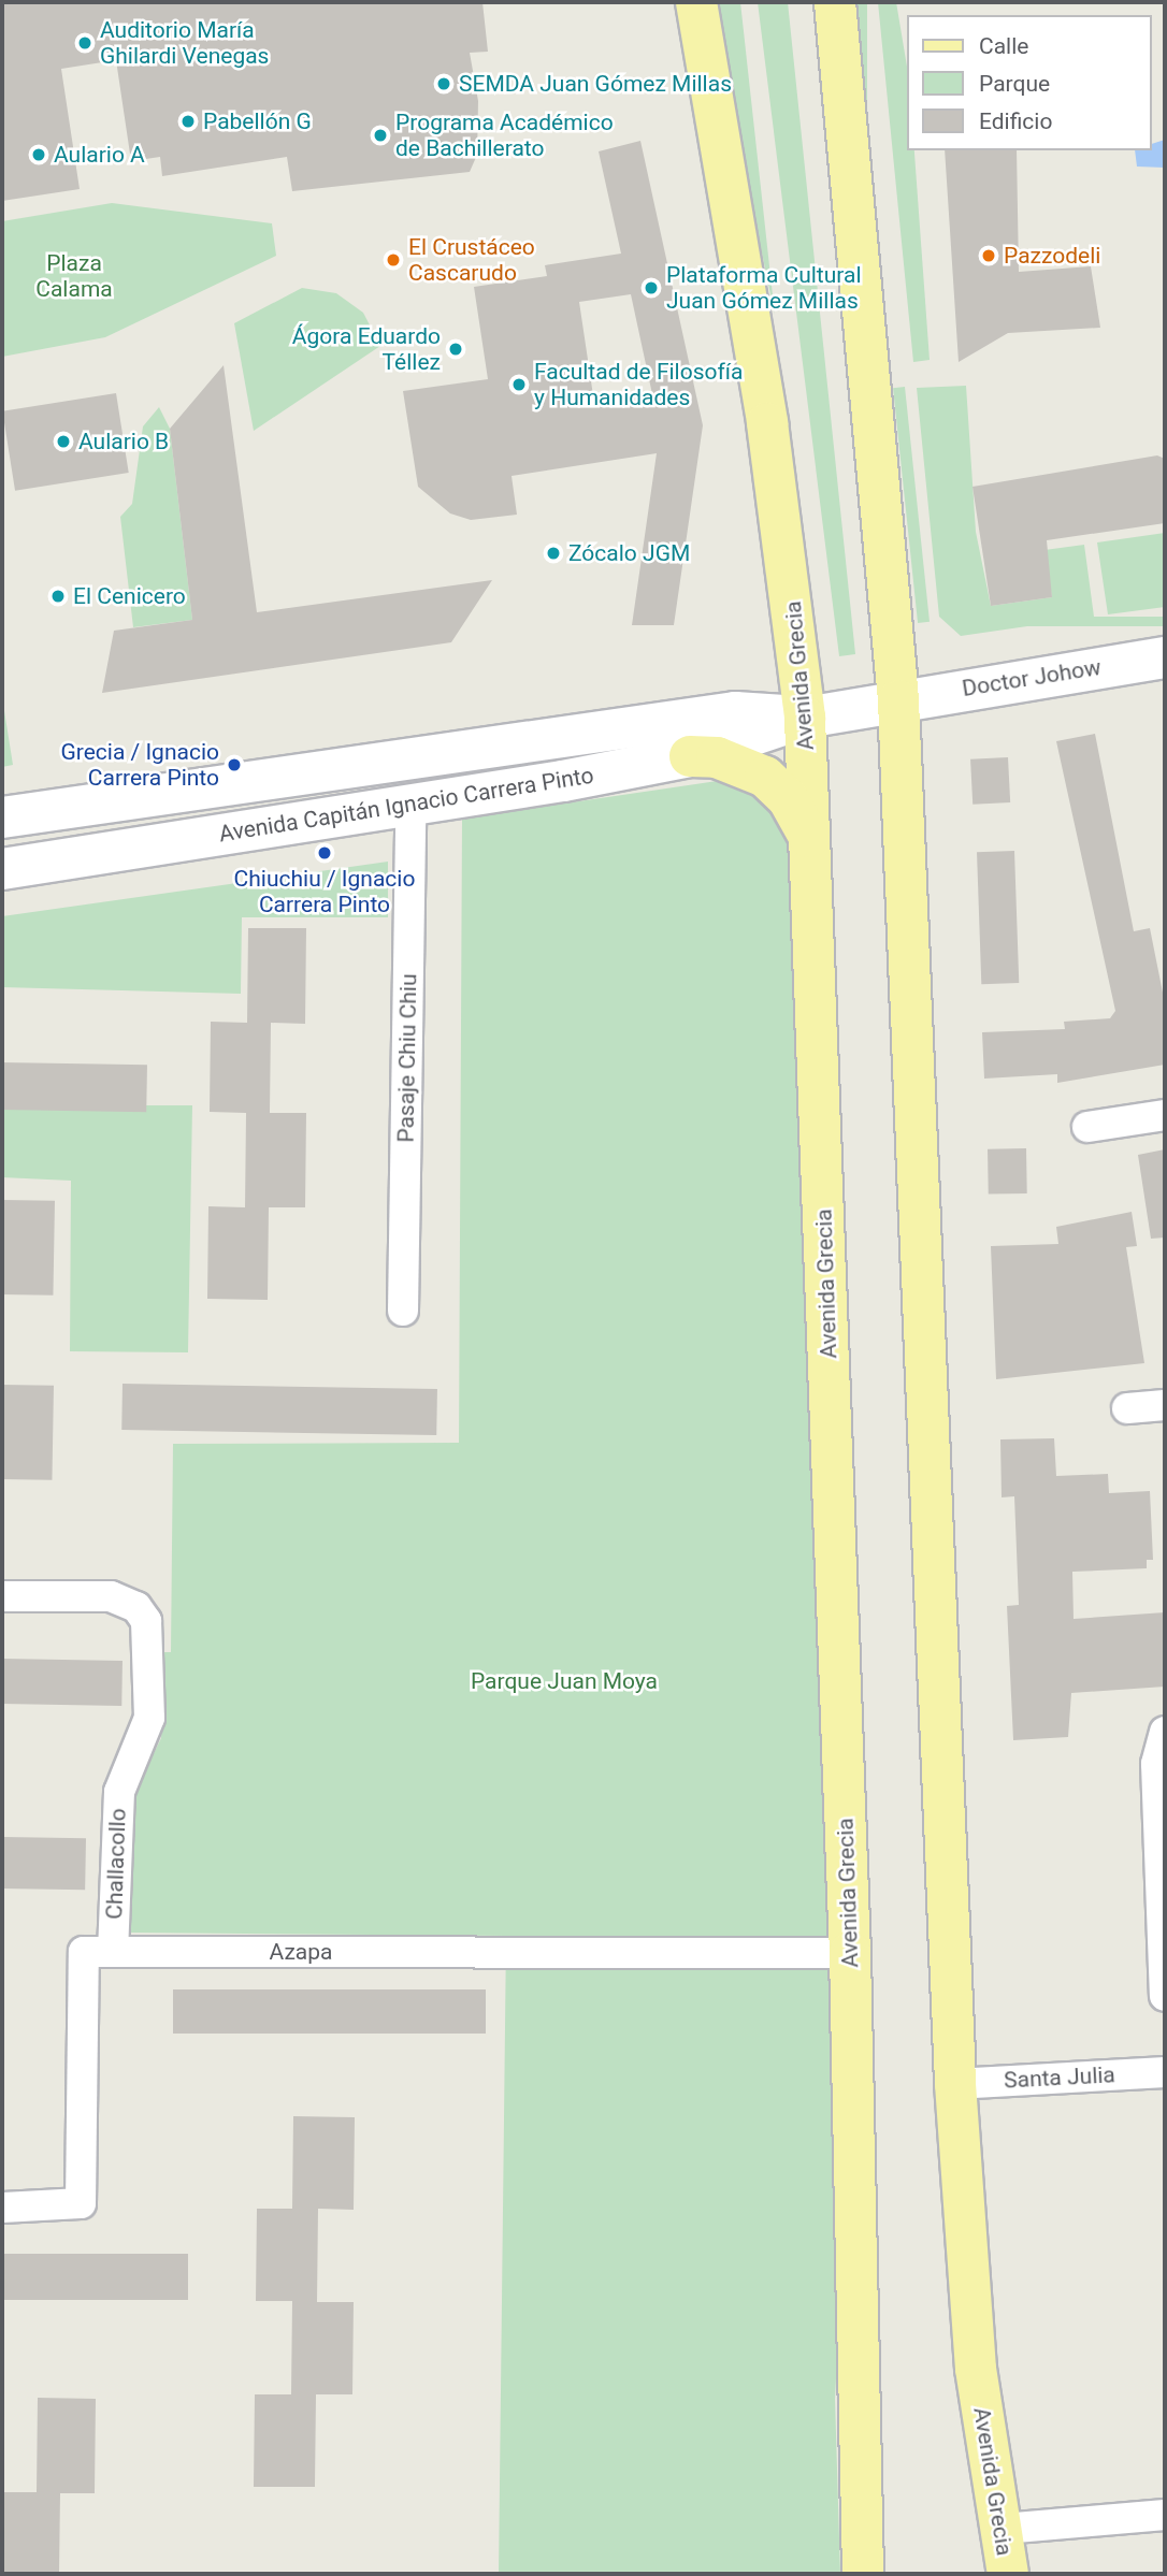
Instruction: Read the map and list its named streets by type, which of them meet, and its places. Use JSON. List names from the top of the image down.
{
  "streets": {
    "main road": ["Avenida Grecia"],
    "street": [
      "Doctor Johow",
      "Avenida Capitán Ignacio Carrera Pinto",
      "Pasaje Chiu Chiu",
      "Challacollo",
      "Azapa",
      "Santa Julia"
    ]
  },
  "crossings": [
    ["Avenida Grecia", "Doctor Johow"],
    ["Avenida Grecia", "Avenida Capitán Ignacio Carrera Pinto"],
    ["Avenida Grecia", "Azapa"],
    ["Avenida Grecia", "Santa Julia"],
    ["Doctor Johow", "Avenida Capitán Ignacio Carrera Pinto"],
    ["Avenida Capitán Ignacio Carrera Pinto", "Pasaje Chiu Chiu"],
    ["Challacollo", "Azapa"]
  ],
  "parks": ["Plaza Calama", "Parque Juan Moya"],
  "places": [
    "Auditorio María Ghilardi Venegas",
    "SEMDA Juan Gómez Millas",
    "Pabellón G",
    "Programa Académico de Bachillerato",
    "Aulario A",
    "Pazzodeli",
    "El Crustáceo Cascarudo",
    "Plataforma Cultural Juan Gómez Millas",
    "Ágora Eduardo Téllez",
    "Facultad de Filosofía y Humanidades",
    "Aulario B",
    "Zócalo JGM",
    "El Cenicero",
    "Grecia / Ignacio Carrera Pinto",
    "Chiuchiu / Ignacio Carrera Pinto"
  ],
  "legend": ["Calle", "Parque", "Edificio"]
}
